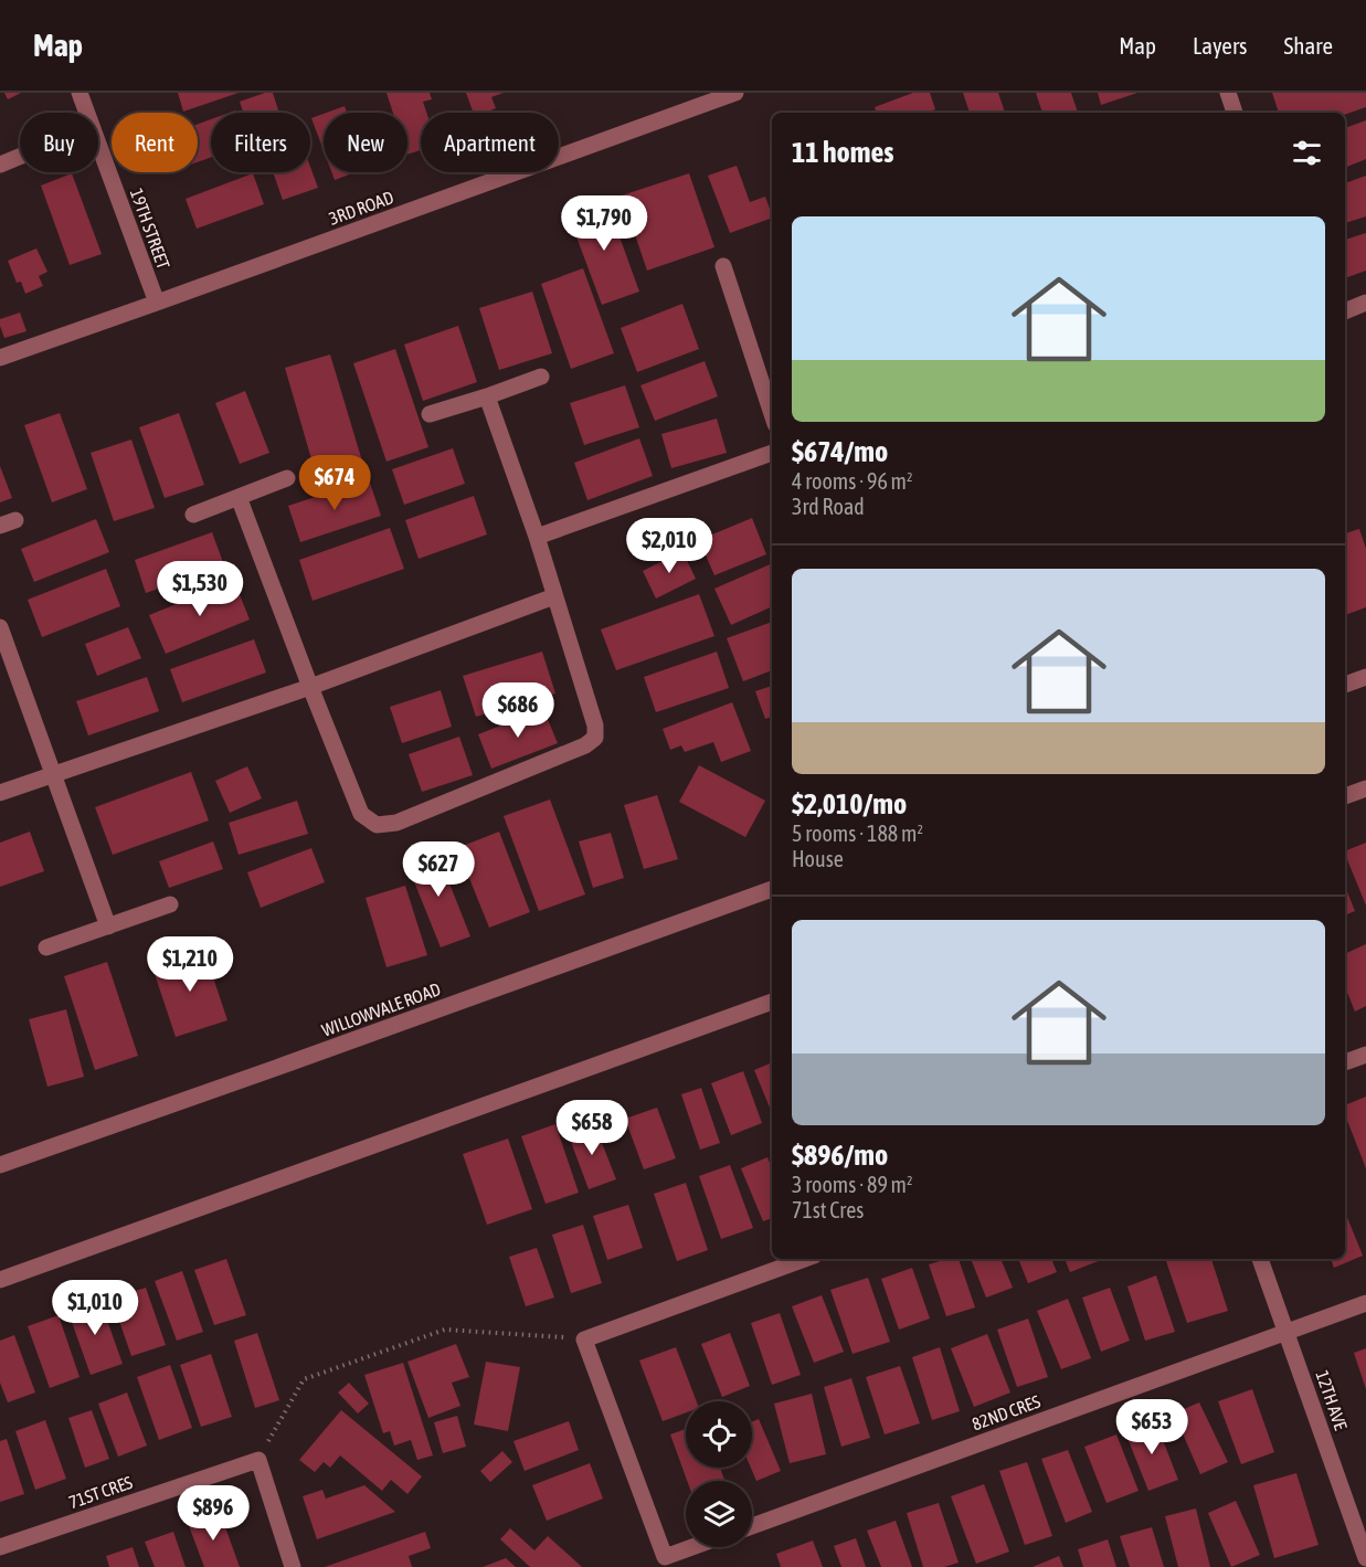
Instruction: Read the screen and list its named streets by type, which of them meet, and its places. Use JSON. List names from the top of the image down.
{
  "streets": {
    "street": [
      "3RD ROAD",
      "19TH STREET",
      "WILLOWVALE ROAD",
      "12TH AVE",
      "82ND CRES",
      "71ST CRES"
    ]
  },
  "crossings": [
    ["3RD ROAD", "19TH STREET"],
    ["12TH AVE", "82ND CRES"]
  ],
  "page": {
    "header": "Map",
    "nav": ["Map", "Layers", "Share"],
    "chip": [
      "Buy",
      "Rent",
      "Filters",
      "New",
      "Apartment"
    ],
    "heading": "11 homes",
    "list": [
      {
        "name": "$674/mo",
        "note": "4 rooms · 96 m² · 3rd Road"
      },
      {
        "name": "$2,010/mo",
        "note": "5 rooms · 188 m² · House"
      },
      {
        "name": "$896/mo",
        "note": "3 rooms · 89 m² · 71st Cres"
      }
    ],
    "price": [
      "$1,790",
      "$674",
      "$2,010",
      "$1,530",
      "$686",
      "$627",
      "$1,210",
      "$658",
      "$1,010",
      "$653",
      "$896"
    ]
  }
}
